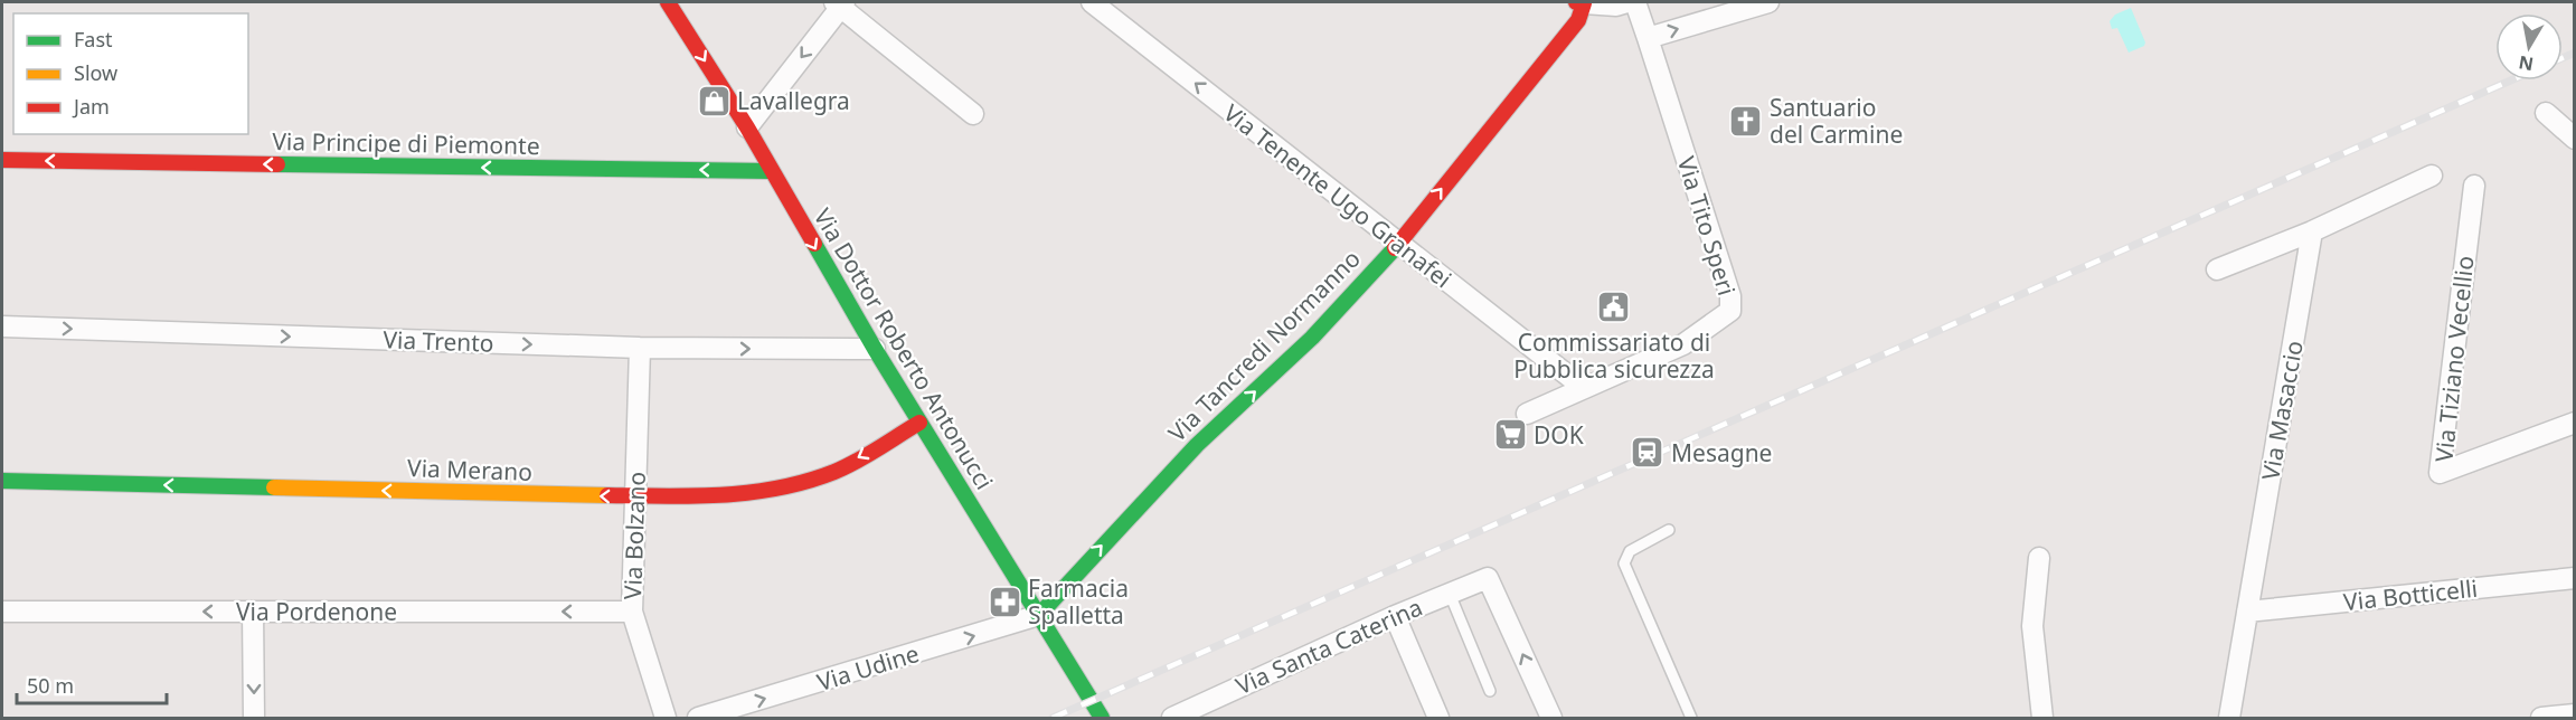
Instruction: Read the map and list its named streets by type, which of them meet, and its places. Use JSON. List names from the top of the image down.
{
  "streets": {
    "street": [
      "Via Principe di Piemonte",
      "Via Tenente Ugo Granafei",
      "Via Tito Speri",
      "Via Trento",
      "Via Tancredi Normanno",
      "Via Dottor Roberto Antonucci",
      "Via Tiziano Vecellio",
      "Via Masaccio",
      "Via Merano",
      "Via Bolzano",
      "Via Botticelli",
      "Via Pordenone",
      "Via Santa Caterina",
      "Via Udine"
    ]
  },
  "crossings": [
    ["Via Principe di Piemonte", "Via Dottor Roberto Antonucci"],
    ["Via Tenente Ugo Granafei", "Via Tito Speri"],
    ["Via Tenente Ugo Granafei", "Via Tancredi Normanno"],
    ["Via Trento", "Via Dottor Roberto Antonucci"],
    ["Via Trento", "Via Bolzano"],
    ["Via Tancredi Normanno", "Via Dottor Roberto Antonucci"],
    ["Via Tancredi Normanno", "Via Udine"],
    ["Via Dottor Roberto Antonucci", "Via Merano"],
    ["Via Dottor Roberto Antonucci", "Via Udine"],
    ["Via Masaccio", "Via Botticelli"],
    ["Via Merano", "Via Bolzano"],
    ["Via Bolzano", "Via Pordenone"]
  ],
  "one_way": [
    "Via Principe di Piemonte",
    "Via Tenente Ugo Granafei",
    "Via Trento",
    "Via Tancredi Normanno",
    "Via Dottor Roberto Antonucci",
    "Via Merano",
    "Via Pordenone",
    "Via Udine"
  ],
  "places": {
    "shop": ["Lavallegra"],
    "church": ["Santuario del Carmine"],
    "public building": ["Commissariato di Pubblica sicurezza"],
    "supermarket": ["DOK"],
    "station": ["Mesagne"],
    "pharmacy": ["Farmacia Spalletta"]
  },
  "legend": ["Fast", "Slow", "Jam"],
  "scale_bar": "50 m",
  "north": "bottom"
}
